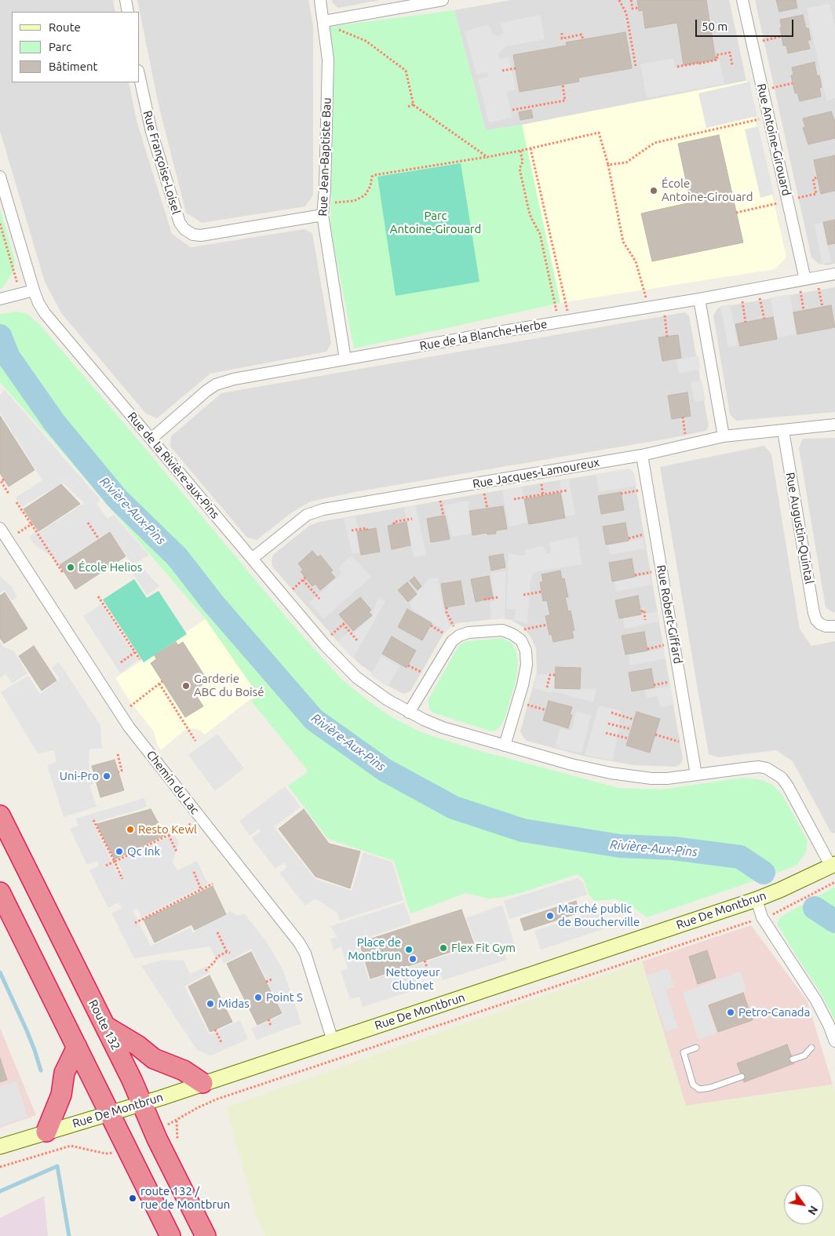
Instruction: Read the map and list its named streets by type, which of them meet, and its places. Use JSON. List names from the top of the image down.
{
  "streets": {
    "highway": ["Route 132"],
    "street": [
      "Rue Antoine-Girouard",
      "Rue Jean-Baptiste Bau",
      "Rue Françoise-Loisel",
      "Rue de la Blanche-Herbe",
      "Rue de la Rivière-aux-Pins",
      "Rue Jacques-Lamoureux",
      "Rue Augustin-Quintal",
      "Rue Robert-Giffard",
      "Chemin du Lac",
      "Rue De Montbrun"
    ]
  },
  "crossings": [
    ["Rue Antoine-Girouard", "Rue de la Blanche-Herbe"],
    ["Rue Jean-Baptiste Bau", "Rue Françoise-Loisel"],
    ["Rue Jean-Baptiste Bau", "Rue de la Blanche-Herbe"],
    ["Rue de la Blanche-Herbe", "Rue de la Rivière-aux-Pins"],
    ["Rue de la Rivière-aux-Pins", "Rue Jacques-Lamoureux"],
    ["Rue de la Rivière-aux-Pins", "Rue Robert-Giffard"],
    ["Rue de la Rivière-aux-Pins", "Rue De Montbrun"],
    ["Rue Jacques-Lamoureux", "Rue Augustin-Quintal"],
    ["Rue Jacques-Lamoureux", "Rue Robert-Giffard"],
    ["Chemin du Lac", "Rue De Montbrun"],
    ["Rue De Montbrun", "Route 132"]
  ],
  "water": ["Rivière-Aux-Pins"],
  "parks": ["Parc Antoine-Girouard"],
  "places": [
    "École Antoine-Girouard",
    "École Helios",
    "Garderie ABC du Boisé",
    "Uni-Pro",
    "Resto Kewl",
    "Qc Ink",
    "Marché public de Boucherville",
    "Flex Fit Gym",
    "Place de Montbrun",
    "Nettoyeur Clubnet",
    "Point S",
    "Midas",
    "Petro-Canada",
    "route 132 / rue de Montbrun"
  ],
  "legend": ["Route", "Parc", "Bâtiment"],
  "scale_bar": "50 m",
  "north": "bottom right"
}
